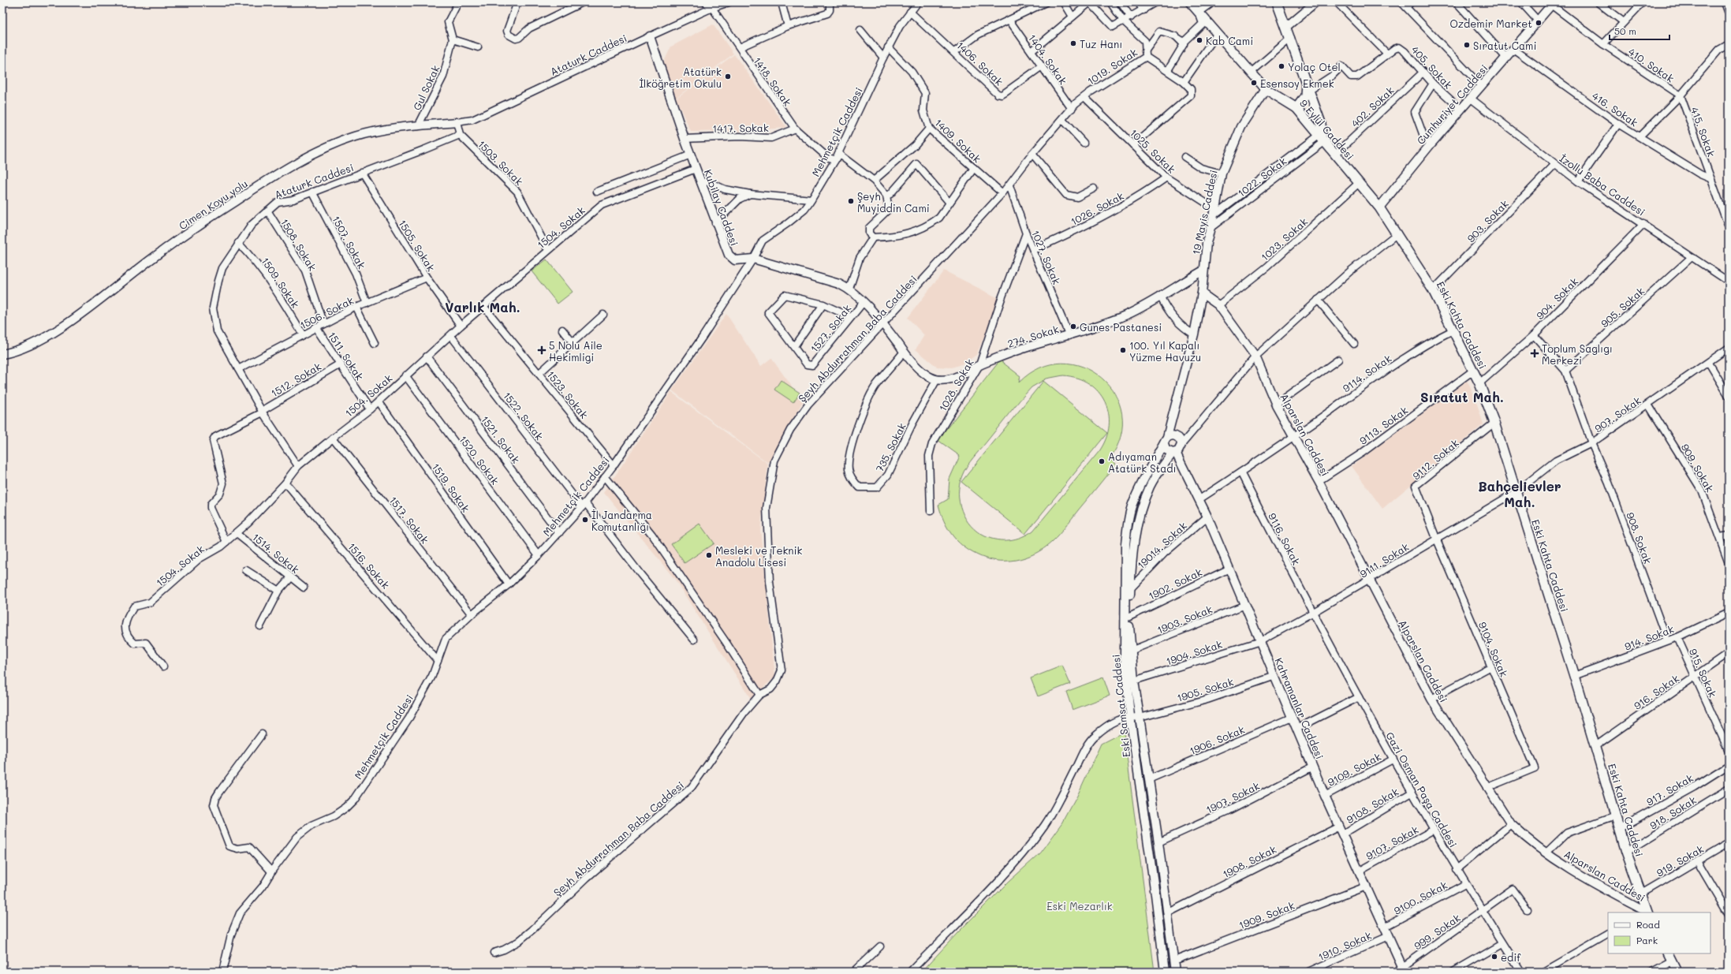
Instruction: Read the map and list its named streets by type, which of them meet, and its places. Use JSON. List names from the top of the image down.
{
  "streets": {
    "main road": ["9 Eylül Caddesi", "Eski Kahta Caddesi"],
    "street": [
      "Ataturk Caddesi",
      "1404. Sokak",
      "1406. Sokak",
      "410. Sokak",
      "1019. Sokak",
      "405. Sokak",
      "1418. Sokak",
      "Gul Sokak",
      "Cumhuriyet Caddesi",
      "402. Sokak",
      "416. Sokak",
      "1417. Sokak",
      "Mehmetçik Caddesi",
      "415. Sokak",
      "1409. Sokak",
      "1025. Sokak",
      "1503. Sokak",
      "1022. Sokak",
      "İzollu Baba Caddesi",
      "Cimen Koyu yolu",
      "Kubilay Caddesi",
      "1026. Sokak",
      "19 Mayis Caddesi",
      "903. Sokak",
      "1504. Sokak",
      "1023. Sokak",
      "1507. Sokak",
      "1508. Sokak",
      "1505. Sokak",
      "1027. Sokak",
      "1509. Sokak",
      "904. Sokak",
      "905. Sokak",
      "1506. Sokak",
      "1527. Sokak",
      "274. Sokak",
      "Şeyh Abdurrahman Baba Caddesi",
      "1511. Sokak",
      "9114. Sokak",
      "1512. Sokak",
      "1028. Sokak",
      "1523. Sokak",
      "907. Sokak",
      "1522. Sokak",
      "9113. Sokak",
      "Alparslan Caddesi",
      "1521. Sokak",
      "735. Sokak",
      "9112. Sokak",
      "1520. Sokak",
      "909. Sokak",
      "1519. Sokak",
      "1517. Sokak",
      "908. Sokak",
      "9116. Sokak",
      "19014. Sokak",
      "1514. Sokak",
      "9111. Sokak",
      "1516. Sokak",
      "1902. Sokak",
      "1903. Sokak",
      "914. Sokak",
      "9104. Sokak",
      "1904. Sokak",
      "915. Sokak",
      "1905. Sokak",
      "916. Sokak",
      "Eski Samsat Caddesi",
      "Kahramanlar Caddesi",
      "1906. Sokak",
      "9109. Sokak",
      "Gazi Osman Paşa Caddesi",
      "917. Sokak",
      "1907. Sokak",
      "9108. Sokak",
      "918. Sokak",
      "9107. Sokak",
      "919. Sokak",
      "1908. Sokak",
      "9100. Sokak",
      "1909. Sokak",
      "999. Sokak",
      "1910. Sokak"
    ]
  },
  "crossings": [
    ["Ataturk Caddesi", "1418. Sokak"],
    ["Ataturk Caddesi", "1503. Sokak"],
    ["Ataturk Caddesi", "Cimen Koyu yolu"],
    ["Ataturk Caddesi", "Kubilay Caddesi"],
    ["Ataturk Caddesi", "1504. Sokak"],
    ["Ataturk Caddesi", "1507. Sokak"],
    ["Ataturk Caddesi", "1508. Sokak"],
    ["Ataturk Caddesi", "1505. Sokak"],
    ["Ataturk Caddesi", "1509. Sokak"],
    ["Ataturk Caddesi", "1506. Sokak"],
    ["Ataturk Caddesi", "1512. Sokak"],
    ["1404. Sokak", "1406. Sokak"],
    ["1404. Sokak", "Şeyh Abdurrahman Baba Caddesi"],
    ["1406. Sokak", "Mehmetçik Caddesi"],
    ["410. Sokak", "Cumhuriyet Caddesi"],
    ["410. Sokak", "415. Sokak"],
    ["1019. Sokak", "1025. Sokak"],
    ["1019. Sokak", "Şeyh Abdurrahman Baba Caddesi"],
    ["405. Sokak", "Cumhuriyet Caddesi"],
    ["405. Sokak", "402. Sokak"],
    ["1418. Sokak", "1417. Sokak"],
    ["1418. Sokak", "Mehmetçik Caddesi"],
    ["Gul Sokak", "Cimen Koyu yolu"],
    ["Cumhuriyet Caddesi", "416. Sokak"],
    ["Cumhuriyet Caddesi", "9 Eylül Caddesi"],
    ["Cumhuriyet Caddesi", "İzollu Baba Caddesi"],
    ["Cumhuriyet Caddesi", "Eski Kahta Caddesi"],
    ["402. Sokak", "9 Eylül Caddesi"],
    ["416. Sokak", "415. Sokak"],
    ["1417. Sokak", "Kubilay Caddesi"],
    ["9 Eylül Caddesi", "1022. Sokak"],
    ["9 Eylül Caddesi", "19 Mayis Caddesi"],
    ["9 Eylül Caddesi", "1023. Sokak"],
    ["9 Eylül Caddesi", "Eski Kahta Caddesi"],
    ["Mehmetçik Caddesi", "1409. Sokak"],
    ["Mehmetçik Caddesi", "Kubilay Caddesi"],
    ["Mehmetçik Caddesi", "1523. Sokak"],
    ["Mehmetçik Caddesi", "1522. Sokak"],
    ["Mehmetçik Caddesi", "1521. Sokak"],
    ["Mehmetçik Caddesi", "1520. Sokak"],
    ["Mehmetçik Caddesi", "1519. Sokak"],
    ["Mehmetçik Caddesi", "1517. Sokak"],
    ["Mehmetçik Caddesi", "1516. Sokak"],
    ["1409. Sokak", "Şeyh Abdurrahman Baba Caddesi"],
    ["1025. Sokak", "1022. Sokak"],
    ["1025. Sokak", "1026. Sokak"],
    ["1025. Sokak", "19 Mayis Caddesi"],
    ["1025. Sokak", "Şeyh Abdurrahman Baba Caddesi"],
    ["1503. Sokak", "1504. Sokak"],
    ["1022. Sokak", "19 Mayis Caddesi"],
    ["İzollu Baba Caddesi", "903. Sokak"],
    ["İzollu Baba Caddesi", "904. Sokak"],
    ["İzollu Baba Caddesi", "905. Sokak"],
    ["Kubilay Caddesi", "1504. Sokak"],
    ["Kubilay Caddesi", "1527. Sokak"],
    ["Kubilay Caddesi", "Şeyh Abdurrahman Baba Caddesi"],
    ["1026. Sokak", "1027. Sokak"],
    ["19 Mayis Caddesi", "274. Sokak"],
    ["19 Mayis Caddesi", "Eski Samsat Caddesi"],
    ["19 Mayis Caddesi", "Kahramanlar Caddesi"],
    ["903. Sokak", "Eski Kahta Caddesi"],
    ["1504. Sokak", "1505. Sokak"],
    ["1504. Sokak", "1511. Sokak"],
    ["1504. Sokak", "1512. Sokak"],
    ["1504. Sokak", "1523. Sokak"],
    ["1504. Sokak", "1522. Sokak"],
    ["1504. Sokak", "1521. Sokak"],
    ["1504. Sokak", "1520. Sokak"],
    ["1504. Sokak", "1519. Sokak"],
    ["1504. Sokak", "1517. Sokak"],
    ["1504. Sokak", "1514. Sokak"],
    ["1504. Sokak", "1516. Sokak"],
    ["1507. Sokak", "1506. Sokak"],
    ["1508. Sokak", "1506. Sokak"],
    ["1505. Sokak", "1506. Sokak"],
    ["1027. Sokak", "274. Sokak"],
    ["1027. Sokak", "Şeyh Abdurrahman Baba Caddesi"],
    ["1027. Sokak", "1028. Sokak"],
    ["1509. Sokak", "1506. Sokak"],
    ["904. Sokak", "Eski Kahta Caddesi"],
    ["905. Sokak", "908. Sokak"],
    ["1506. Sokak", "1511. Sokak"],
    ["Eski Kahta Caddesi", "9114. Sokak"],
    ["Eski Kahta Caddesi", "907. Sokak"],
    ["Eski Kahta Caddesi", "9113. Sokak"],
    ["Eski Kahta Caddesi", "Alparslan Caddesi"],
    ["Eski Kahta Caddesi", "9112. Sokak"],
    ["Eski Kahta Caddesi", "9111. Sokak"],
    ["Eski Kahta Caddesi", "914. Sokak"],
    ["Eski Kahta Caddesi", "916. Sokak"],
    ["Eski Kahta Caddesi", "917. Sokak"],
    ["Eski Kahta Caddesi", "918. Sokak"],
    ["Eski Kahta Caddesi", "919. Sokak"],
    ["274. Sokak", "1028. Sokak"],
    ["274. Sokak", "735. Sokak"],
    ["1511. Sokak", "1512. Sokak"],
    ["9114. Sokak", "Alparslan Caddesi"],
    ["9114. Sokak", "9116. Sokak"],
    ["9114. Sokak", "Kahramanlar Caddesi"],
    ["907. Sokak", "909. Sokak"],
    ["907. Sokak", "908. Sokak"],
    ["907. Sokak", "9111. Sokak"],
    ["9113. Sokak", "Alparslan Caddesi"],
    ["Alparslan Caddesi", "9111. Sokak"],
    ["Alparslan Caddesi", "9104. Sokak"],
    ["9112. Sokak", "9111. Sokak"],
    ["9112. Sokak", "9104. Sokak"],
    ["908. Sokak", "914. Sokak"],
    ["9116. Sokak", "9111. Sokak"],
    ["9116. Sokak", "Gazi Osman Paşa Caddesi"],
    ["19014. Sokak", "Eski Samsat Caddesi"],
    ["19014. Sokak", "Kahramanlar Caddesi"],
    ["9111. Sokak", "9104. Sokak"],
    ["9111. Sokak", "1904. Sokak"],
    ["9111. Sokak", "Kahramanlar Caddesi"],
    ["9111. Sokak", "Gazi Osman Paşa Caddesi"],
    ["1902. Sokak", "Eski Samsat Caddesi"],
    ["1902. Sokak", "Kahramanlar Caddesi"],
    ["1903. Sokak", "Eski Samsat Caddesi"],
    ["1903. Sokak", "Kahramanlar Caddesi"],
    ["914. Sokak", "915. Sokak"],
    ["1904. Sokak", "Eski Samsat Caddesi"],
    ["1904. Sokak", "Kahramanlar Caddesi"],
    ["915. Sokak", "916. Sokak"],
    ["1905. Sokak", "Eski Samsat Caddesi"],
    ["1905. Sokak", "Kahramanlar Caddesi"],
    ["Eski Samsat Caddesi", "Kahramanlar Caddesi"],
    ["Eski Samsat Caddesi", "1906. Sokak"],
    ["Eski Samsat Caddesi", "1907. Sokak"],
    ["Eski Samsat Caddesi", "1908. Sokak"],
    ["Eski Samsat Caddesi", "1909. Sokak"],
    ["Kahramanlar Caddesi", "1906. Sokak"],
    ["Kahramanlar Caddesi", "9109. Sokak"],
    ["Kahramanlar Caddesi", "1907. Sokak"],
    ["Kahramanlar Caddesi", "9108. Sokak"],
    ["Kahramanlar Caddesi", "9107. Sokak"],
    ["Kahramanlar Caddesi", "1908. Sokak"],
    ["Kahramanlar Caddesi", "9100. Sokak"],
    ["Kahramanlar Caddesi", "1909. Sokak"],
    ["Kahramanlar Caddesi", "999. Sokak"],
    ["Kahramanlar Caddesi", "1910. Sokak"],
    ["9109. Sokak", "Gazi Osman Paşa Caddesi"],
    ["Gazi Osman Paşa Caddesi", "9108. Sokak"],
    ["Gazi Osman Paşa Caddesi", "9107. Sokak"],
    ["Gazi Osman Paşa Caddesi", "9100. Sokak"],
    ["Gazi Osman Paşa Caddesi", "999. Sokak"]
  ],
  "districts": ["Varlık Mah.", "Sıratut Mah.", "Bahçelievler Mah."],
  "parks": ["Eski Mezarlık"],
  "places": {
    "other": [
      "Ozdemir Market",
      "Kab Cami",
      "Tuz Hanı",
      "Sıratut Cami",
      "Yolaç Otel",
      "Atatürk İlköğretim Okulu",
      "Esensoy Ekmek",
      "Şeyh Muyiddin Cami",
      "Gunes Pastanesi",
      "100. Yıl Kapalı Yüzme Havuzu",
      "Adıyaman Atatürk Stadı",
      "İl Jandarma Komutanlığı",
      "Mesleki ve Teknik Anadolu Lisesi",
      "edif"
    ],
    "health": ["5 Nolu Aile Hekimligi", "Toplum Saglıgı Merkezi"]
  },
  "legend": ["Road", "Park"],
  "scale_bar": "50 m"
}
